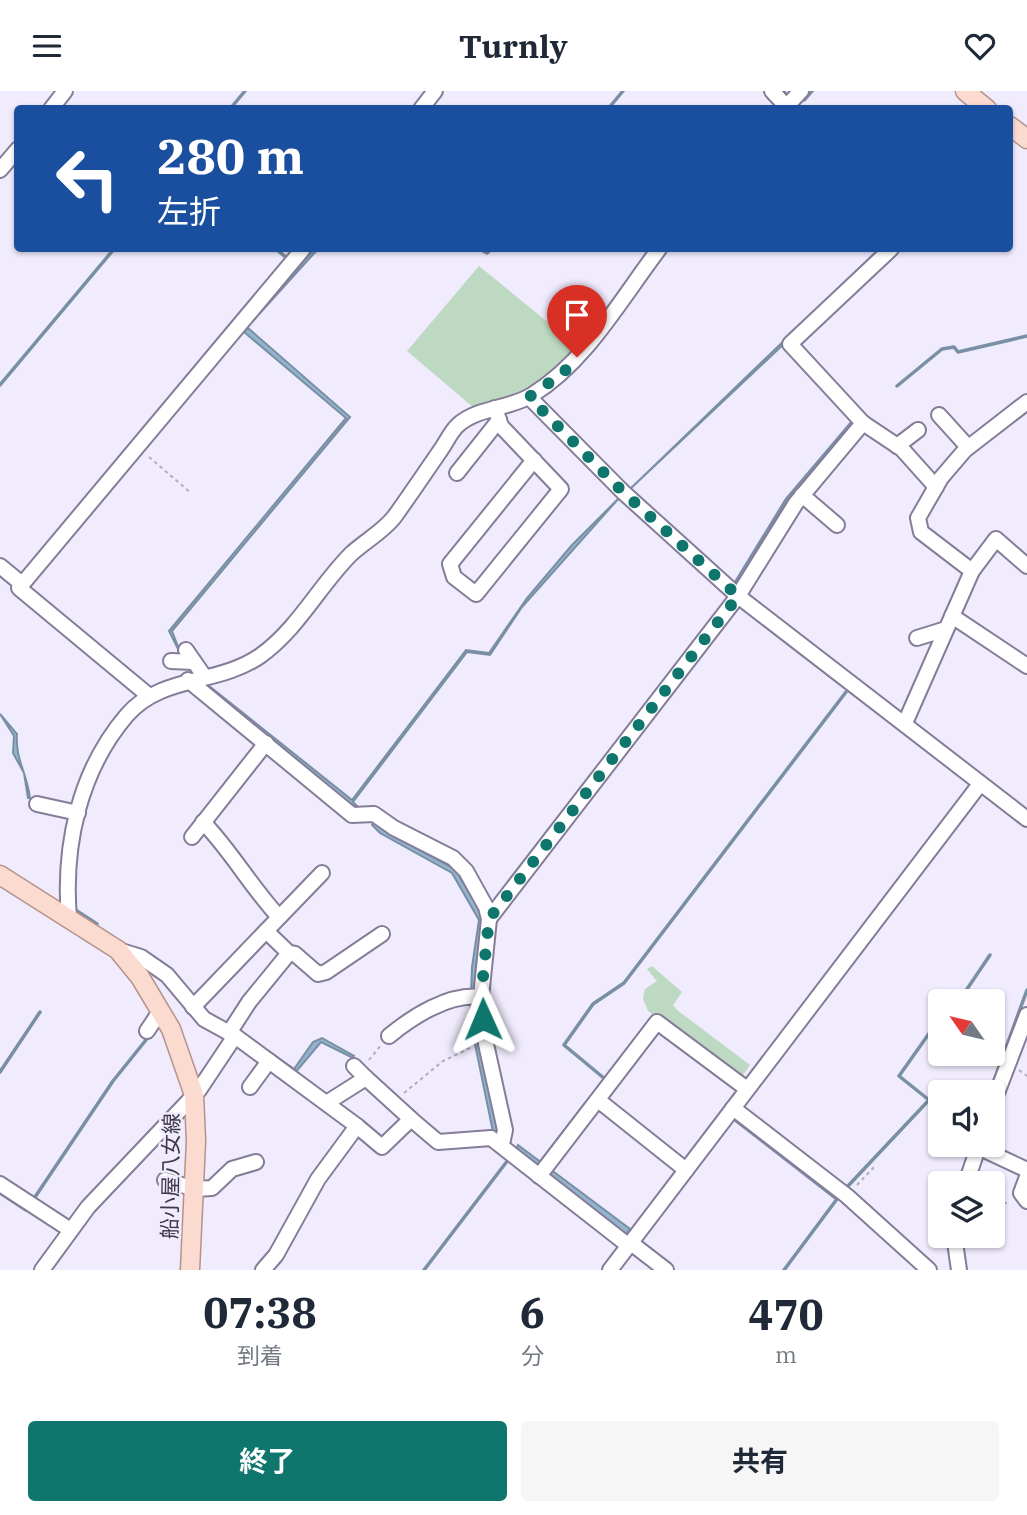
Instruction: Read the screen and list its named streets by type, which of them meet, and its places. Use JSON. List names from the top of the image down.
{
  "streets": {
    "main road": ["船小屋八女線"]
  },
  "north": "top left",
  "page": {
    "header": "Turnly",
    "turn": ["280 m", "左折"],
    "eta": [
      "07:38",
      "到着",
      "6",
      "分",
      "470",
      "m"
    ],
    "buttons": ["終了", "共有"]
  }
}
